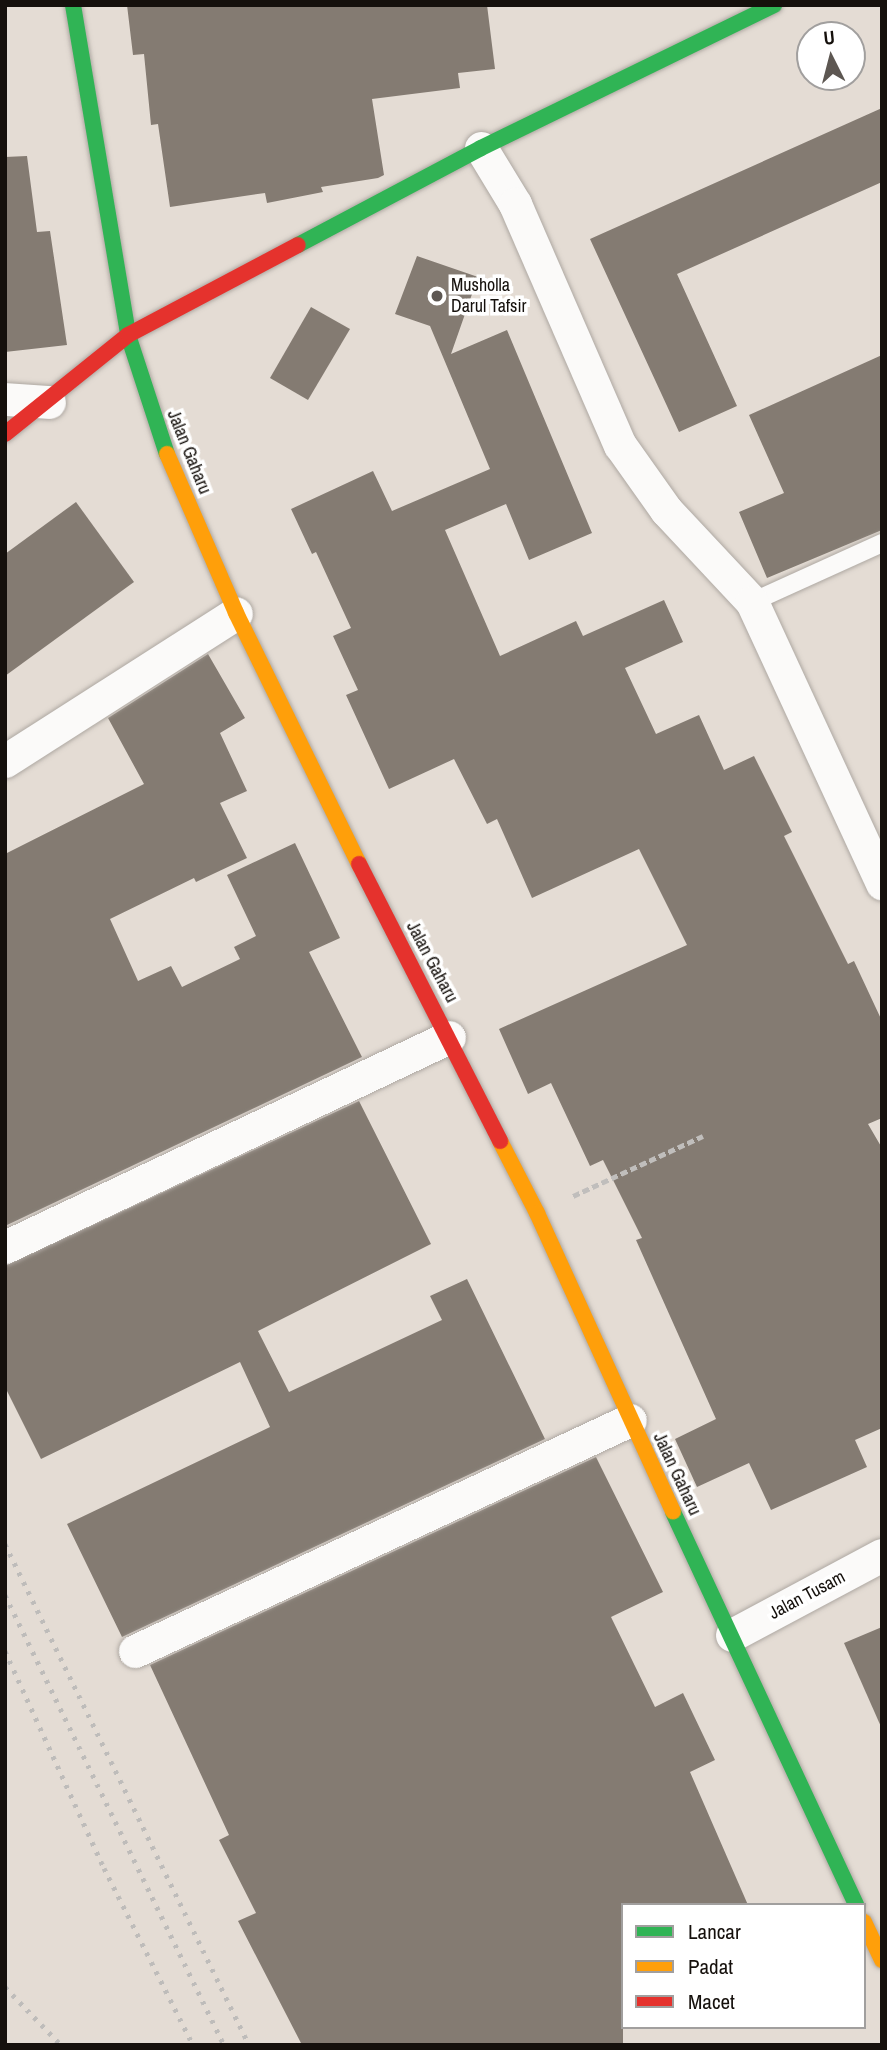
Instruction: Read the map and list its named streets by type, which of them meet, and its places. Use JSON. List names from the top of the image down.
{
  "streets": {
    "main road": ["Jalan Gaharu"],
    "street": ["Jalan Tusam"]
  },
  "crossings": [
    ["Jalan Gaharu", "Jalan Tusam"]
  ],
  "places": ["Musholla Darul Tafsir"],
  "legend": ["Lancar", "Padat", "Macet"],
  "north": "top"
}
